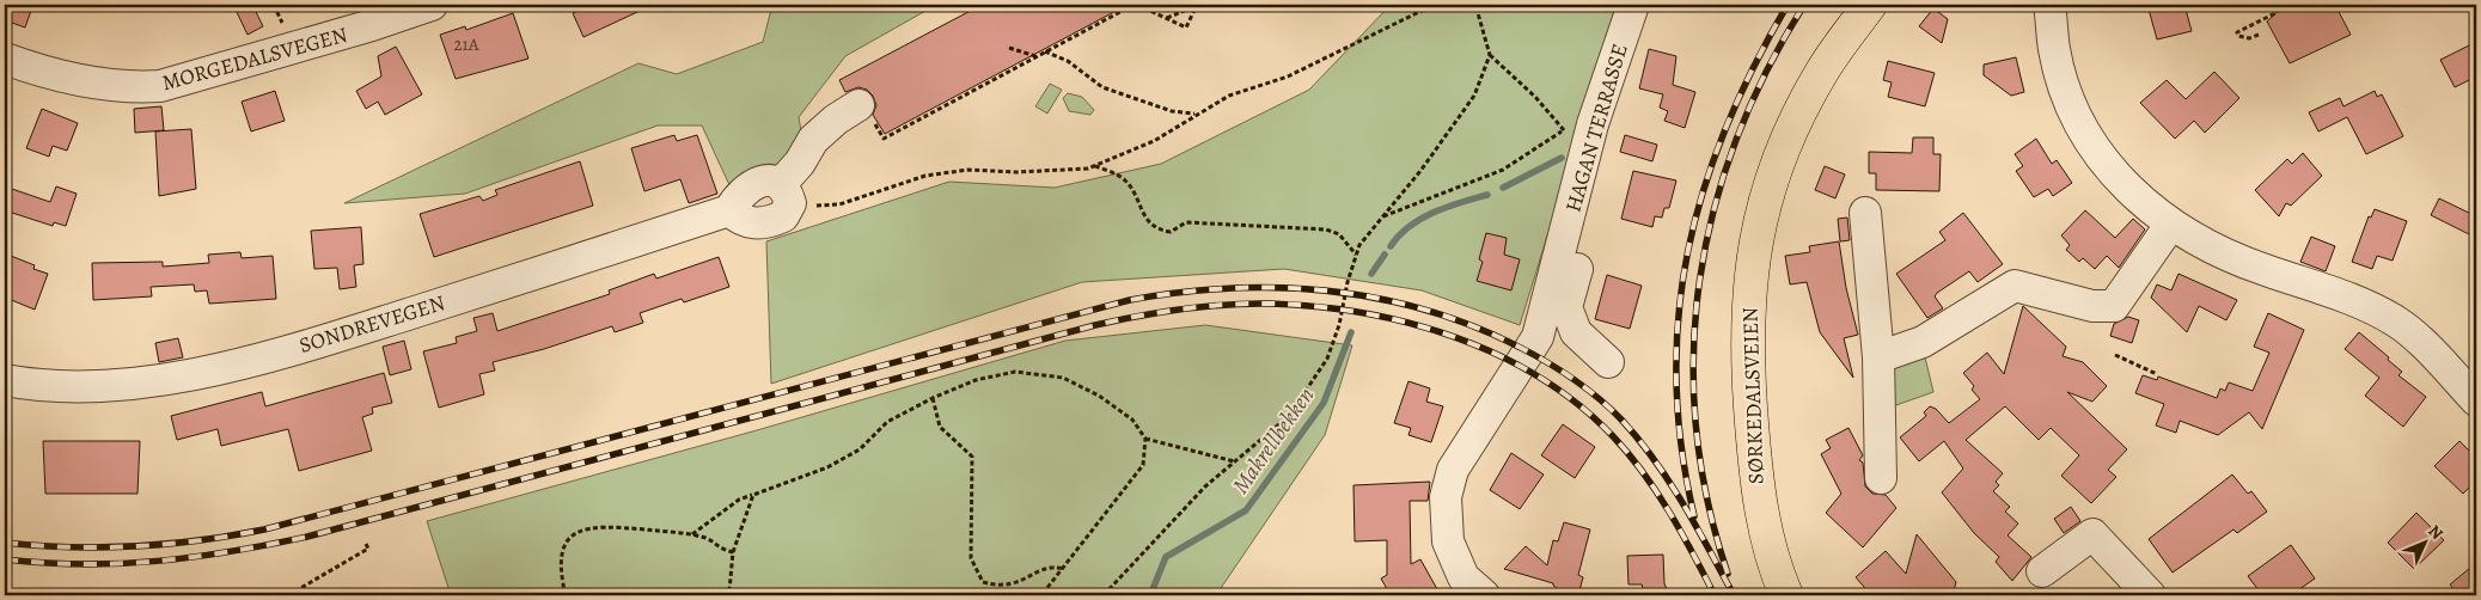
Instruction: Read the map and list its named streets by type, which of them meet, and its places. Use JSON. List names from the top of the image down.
{
  "streets": {
    "main road": ["SØRKEDALSVEIEN"],
    "street": ["MORGEDALSVEGEN", "HAGAN TERRASSE", "SONDREVEGEN"]
  },
  "water": ["Makrellbekken"],
  "house_numbers": ["21A"],
  "north": "top right"
}
